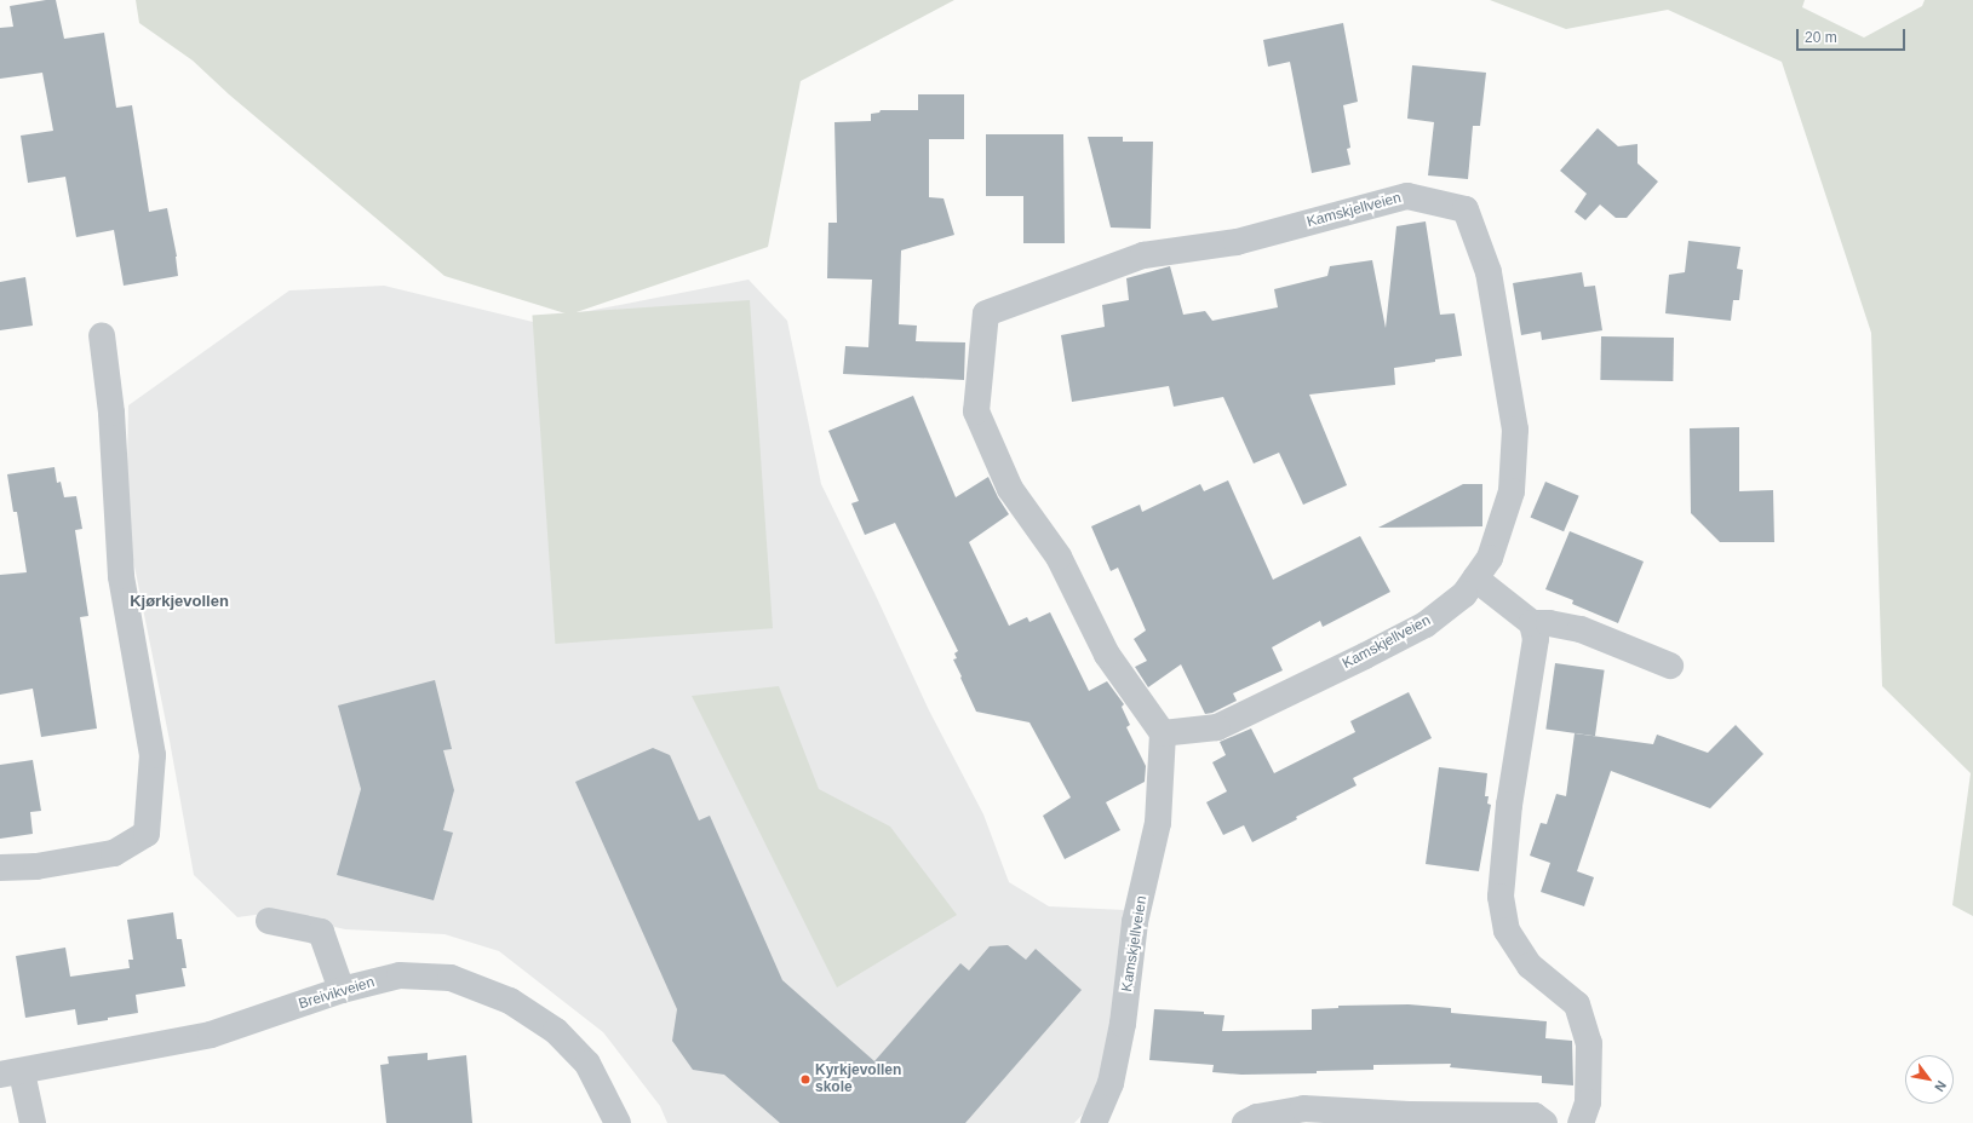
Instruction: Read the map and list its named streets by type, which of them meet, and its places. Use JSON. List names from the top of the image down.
{
  "streets": {
    "street": ["Kamskjellveien", "Breivikveien"]
  },
  "districts": ["Kjørkjevollen"],
  "places": ["Kyrkjevollen skole"],
  "scale_bar": "20 m",
  "north": "bottom right"
}
